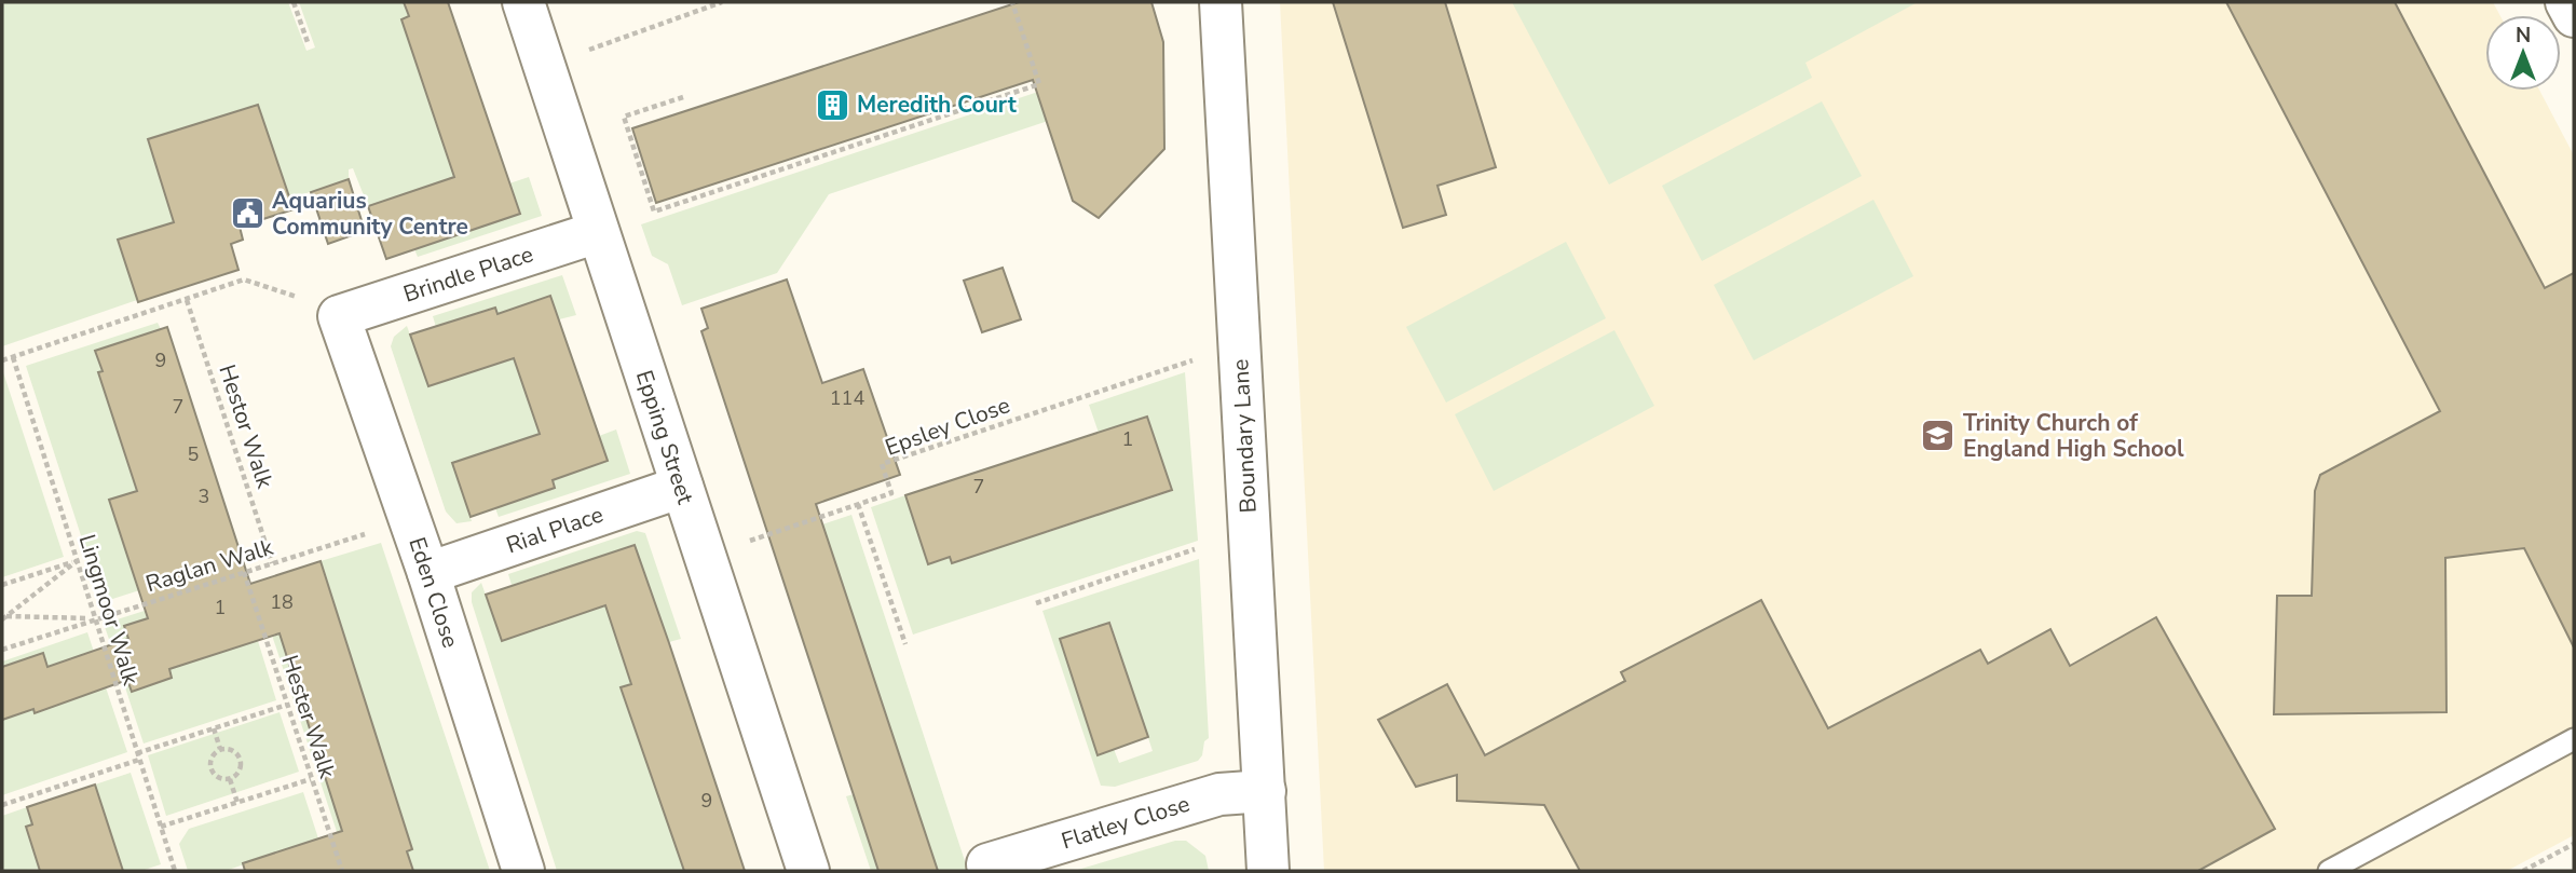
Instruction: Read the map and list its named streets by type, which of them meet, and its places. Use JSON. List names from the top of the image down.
{
  "streets": {
    "street": [
      "Brindle Place",
      "Boundary Lane",
      "Epping Street",
      "Rial Place",
      "Eden Close",
      "Flatley Close"
    ],
    "path": [
      "Hestor Walk",
      "Epsley Close",
      "Raglan Walk",
      "Lingmoor Walk",
      "Hester Walk"
    ]
  },
  "crossings": [
    ["Brindle Place", "Epping Street"],
    ["Brindle Place", "Eden Close"],
    ["Hestor Walk", "Raglan Walk"],
    ["Boundary Lane", "Flatley Close"],
    ["Epping Street", "Rial Place"],
    ["Rial Place", "Eden Close"],
    ["Raglan Walk", "Lingmoor Walk"],
    ["Raglan Walk", "Hester Walk"]
  ],
  "places": {
    "building": ["Meredith Court"],
    "public building": ["Aquarius Community Centre"],
    "school or university": ["Trinity Church of England High School"]
  },
  "house_numbers": [
    "9",
    "114",
    "7",
    "1",
    "5",
    "7",
    "3",
    "18",
    "1",
    "9"
  ],
  "north": "top"
}
